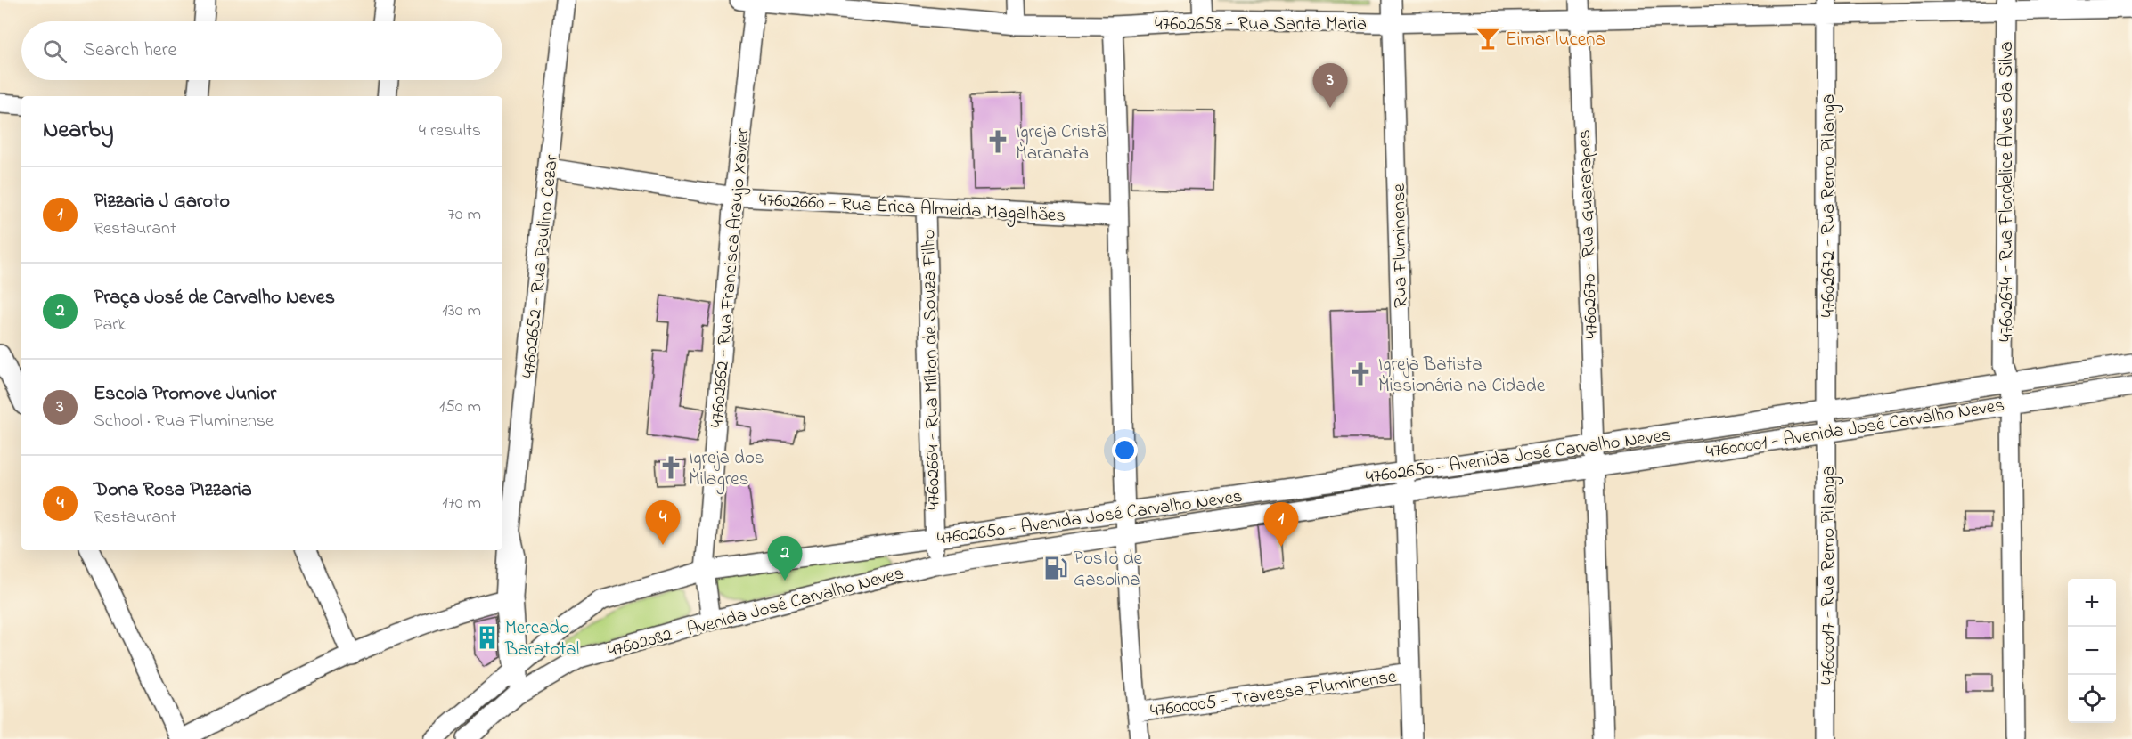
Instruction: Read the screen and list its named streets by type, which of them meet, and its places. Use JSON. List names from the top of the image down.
{
  "streets": {
    "street": [
      "47602658 - Rua Santa Maria",
      "47602674 - Rua Flordelice Alves da Silva",
      "47602672 - Rua Remo Pitanga",
      "47602660 - Rua Érica Almeida Magalhães",
      "47602670 - Rua Guararapes",
      "Rua Fluminense",
      "47602652 - Rua Paulino Cezar",
      "47602662 - Rua Francisca Araujo Xavier",
      "47602664 - Rua Mílton de Souza Filho",
      "47600001 - Avenida José Carvalho Neves",
      "47602650 - Avenida José Carvalho Neves",
      "47600017 - Rua Remo Pitanga",
      "47602082 - Avenida José Carvalho Neves",
      "47600005 - Travessa Fluminense"
    ]
  },
  "crossings": [
    ["47602658 - Rua Santa Maria", "47602674 - Rua Flordelice Alves da Silva"],
    ["47602658 - Rua Santa Maria", "47602672 - Rua Remo Pitanga"],
    ["47602658 - Rua Santa Maria", "47602670 - Rua Guararapes"],
    ["47602658 - Rua Santa Maria", "Rua Fluminense"],
    ["47602658 - Rua Santa Maria", "47602662 - Rua Francisca Araujo Xavier"],
    ["47602674 - Rua Flordelice Alves da Silva", "47600001 - Avenida José Carvalho Neves"],
    ["47602674 - Rua Flordelice Alves da Silva", "47602650 - Avenida José Carvalho Neves"],
    ["47602672 - Rua Remo Pitanga", "47602650 - Avenida José Carvalho Neves"],
    ["47602672 - Rua Remo Pitanga", "47600017 - Rua Remo Pitanga"],
    ["47602660 - Rua Érica Almeida Magalhães", "47602652 - Rua Paulino Cezar"],
    ["47602660 - Rua Érica Almeida Magalhães", "47602662 - Rua Francisca Araujo Xavier"],
    ["47602660 - Rua Érica Almeida Magalhães", "47602664 - Rua Mílton de Souza Filho"],
    ["47602670 - Rua Guararapes", "47600001 - Avenida José Carvalho Neves"],
    ["47602670 - Rua Guararapes", "47602650 - Avenida José Carvalho Neves"],
    ["Rua Fluminense", "47600001 - Avenida José Carvalho Neves"],
    ["Rua Fluminense", "47602650 - Avenida José Carvalho Neves"],
    ["Rua Fluminense", "47600005 - Travessa Fluminense"],
    ["47602652 - Rua Paulino Cezar", "47602650 - Avenida José Carvalho Neves"],
    ["47602652 - Rua Paulino Cezar", "47602082 - Avenida José Carvalho Neves"],
    ["47602662 - Rua Francisca Araujo Xavier", "47602650 - Avenida José Carvalho Neves"],
    ["47602662 - Rua Francisca Araujo Xavier", "47602082 - Avenida José Carvalho Neves"],
    ["47602664 - Rua Mílton de Souza Filho", "47602650 - Avenida José Carvalho Neves"],
    ["47602664 - Rua Mílton de Souza Filho", "47602082 - Avenida José Carvalho Neves"],
    ["47600001 - Avenida José Carvalho Neves", "47600017 - Rua Remo Pitanga"],
    ["47600001 - Avenida José Carvalho Neves", "47602082 - Avenida José Carvalho Neves"],
    ["47602650 - Avenida José Carvalho Neves", "47600017 - Rua Remo Pitanga"]
  ],
  "places": {
    "bar": ["Eimar lucena"],
    "church": ["Igreja Cristã Maranata", "Igreja Batista Missionária na Cidade", "Igreja dos Milagres"],
    "fuel station": ["Posto de Gasolina"],
    "building": ["Mercado Baratotal"]
  },
  "page": {
    "search": "Search here",
    "pins": [
      "3",
      "4",
      "1",
      "2"
    ],
    "heading": ["Nearby", "4 results"],
    "list": [
      {
        "mark": "1",
        "name": "Pizzaria J Garoto",
        "note": "Restaurant",
        "value": "70 m"
      },
      {
        "mark": "2",
        "name": "Praça José de Carvalho Neves",
        "note": "Park",
        "value": "130 m"
      },
      {
        "mark": "3",
        "name": "Escola Promove Junior",
        "note": "School · Rua Fluminense",
        "value": "150 m"
      },
      {
        "mark": "4",
        "name": "Dona Rosa PIzzaria",
        "note": "Restaurant",
        "value": "170 m"
      }
    ],
    "map_buttons": ["+", "−"]
  }
}
